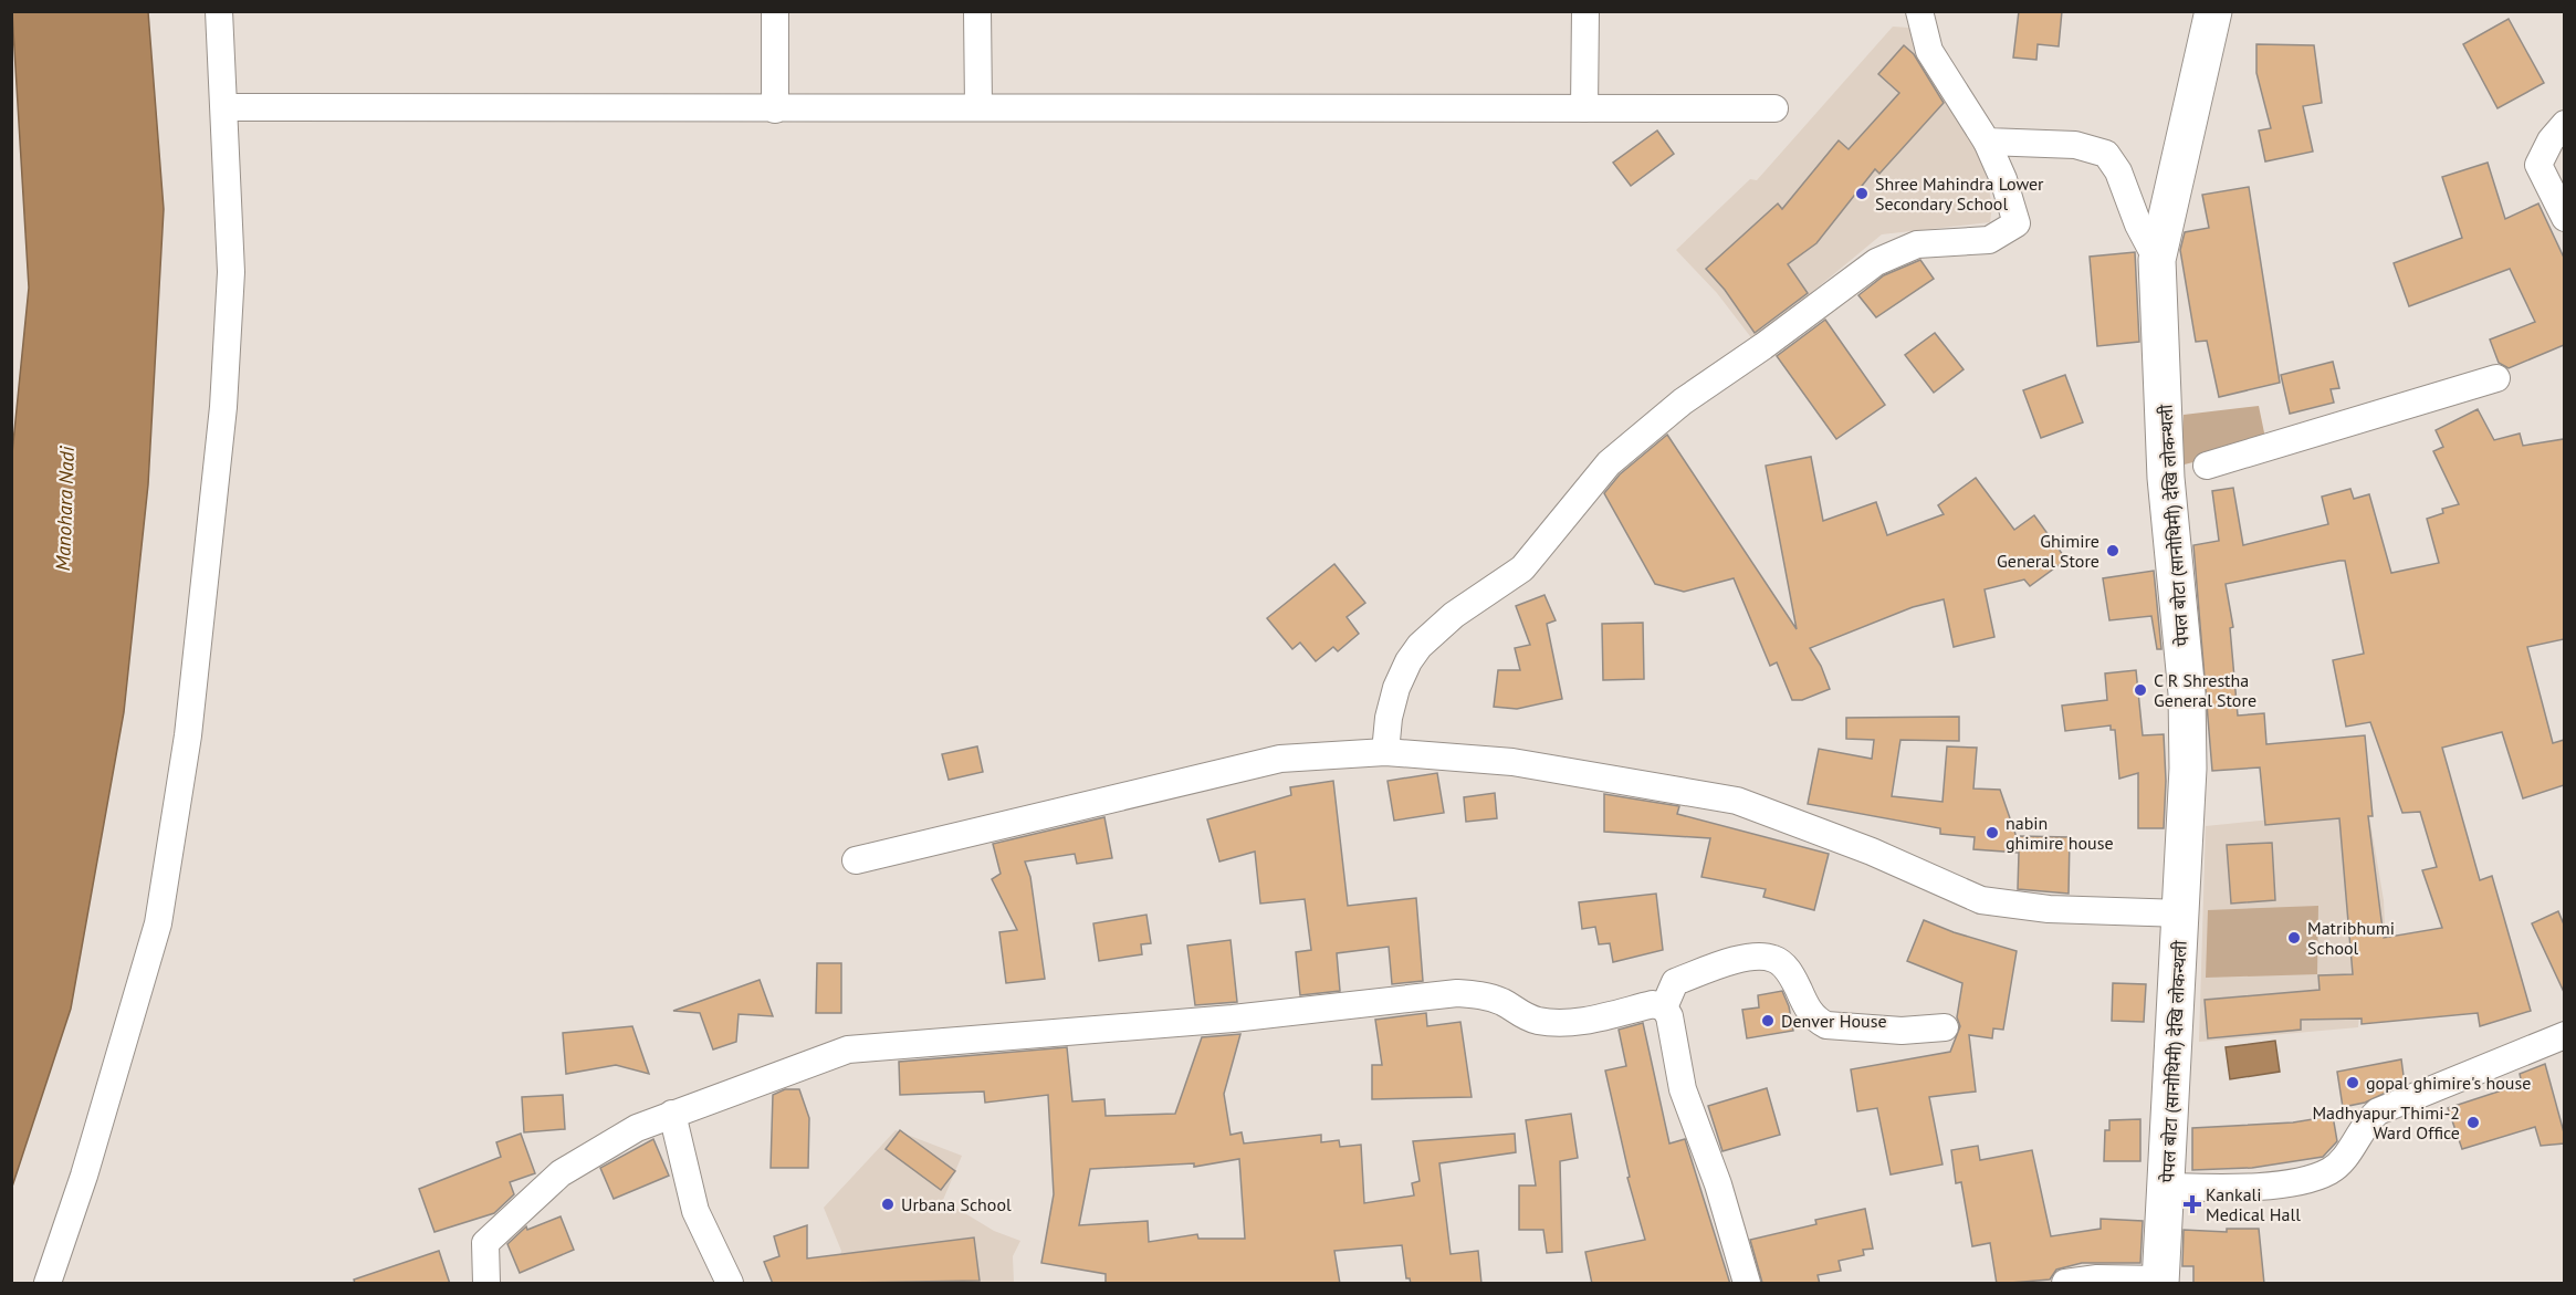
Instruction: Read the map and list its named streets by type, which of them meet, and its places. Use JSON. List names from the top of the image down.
{
  "streets": {
    "main road": ["पेपल बोटा (सानोथिमी) देखि लोकन्थली"]
  },
  "water": ["Manohara Nadi"],
  "places": {
    "other": [
      "Shree Mahindra Lower Secondary School",
      "Ghimire General Store",
      "C R Shrestha General Store",
      "nabin ghimire house",
      "Matribhumi School",
      "Denver House",
      "gopal ghimire's house",
      "Madhyapur Thimi-2 Ward Office",
      "Urbana School"
    ],
    "health": ["Kankali Medical Hall"]
  }
}
